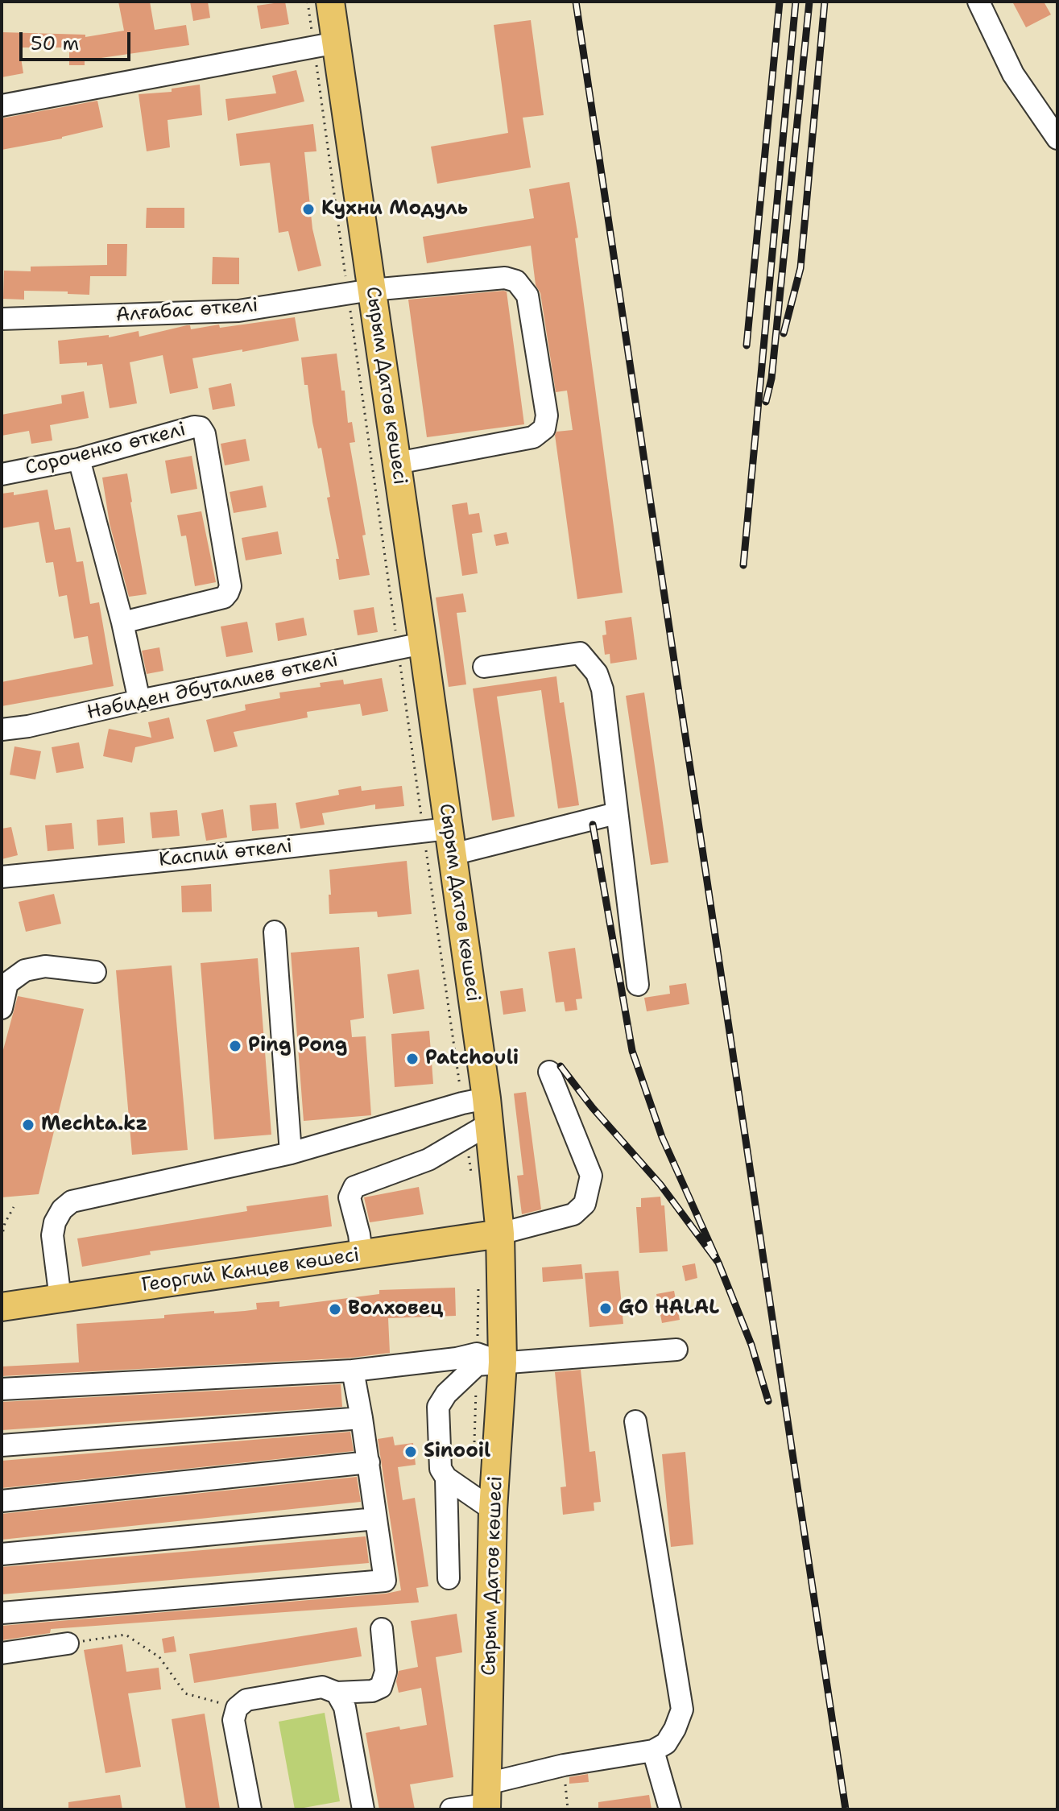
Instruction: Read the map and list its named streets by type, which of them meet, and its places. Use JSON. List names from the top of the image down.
{
  "streets": {
    "main road": ["Сырым Датов көшесі", "Георгий Канцев көшесі"],
    "street": [
      "Алғабас өткелі",
      "Сороченко өткелі",
      "Нәбиден Әбуталиев өткелі",
      "Каспий өткелі"
    ]
  },
  "crossings": [
    ["Алғабас өткелі", "Сырым Датов көшесі"],
    ["Сырым Датов көшесі", "Нәбиден Әбуталиев өткелі"],
    ["Сырым Датов көшесі", "Каспий өткелі"],
    ["Сырым Датов көшесі", "Георгий Канцев көшесі"]
  ],
  "places": [
    "Кухни Модуль",
    "Ping Pong",
    "Patchouli",
    "Mechta.kz",
    "GO HALAL",
    "Волховец",
    "Sinooil"
  ],
  "scale_bar": "50 m"
}
